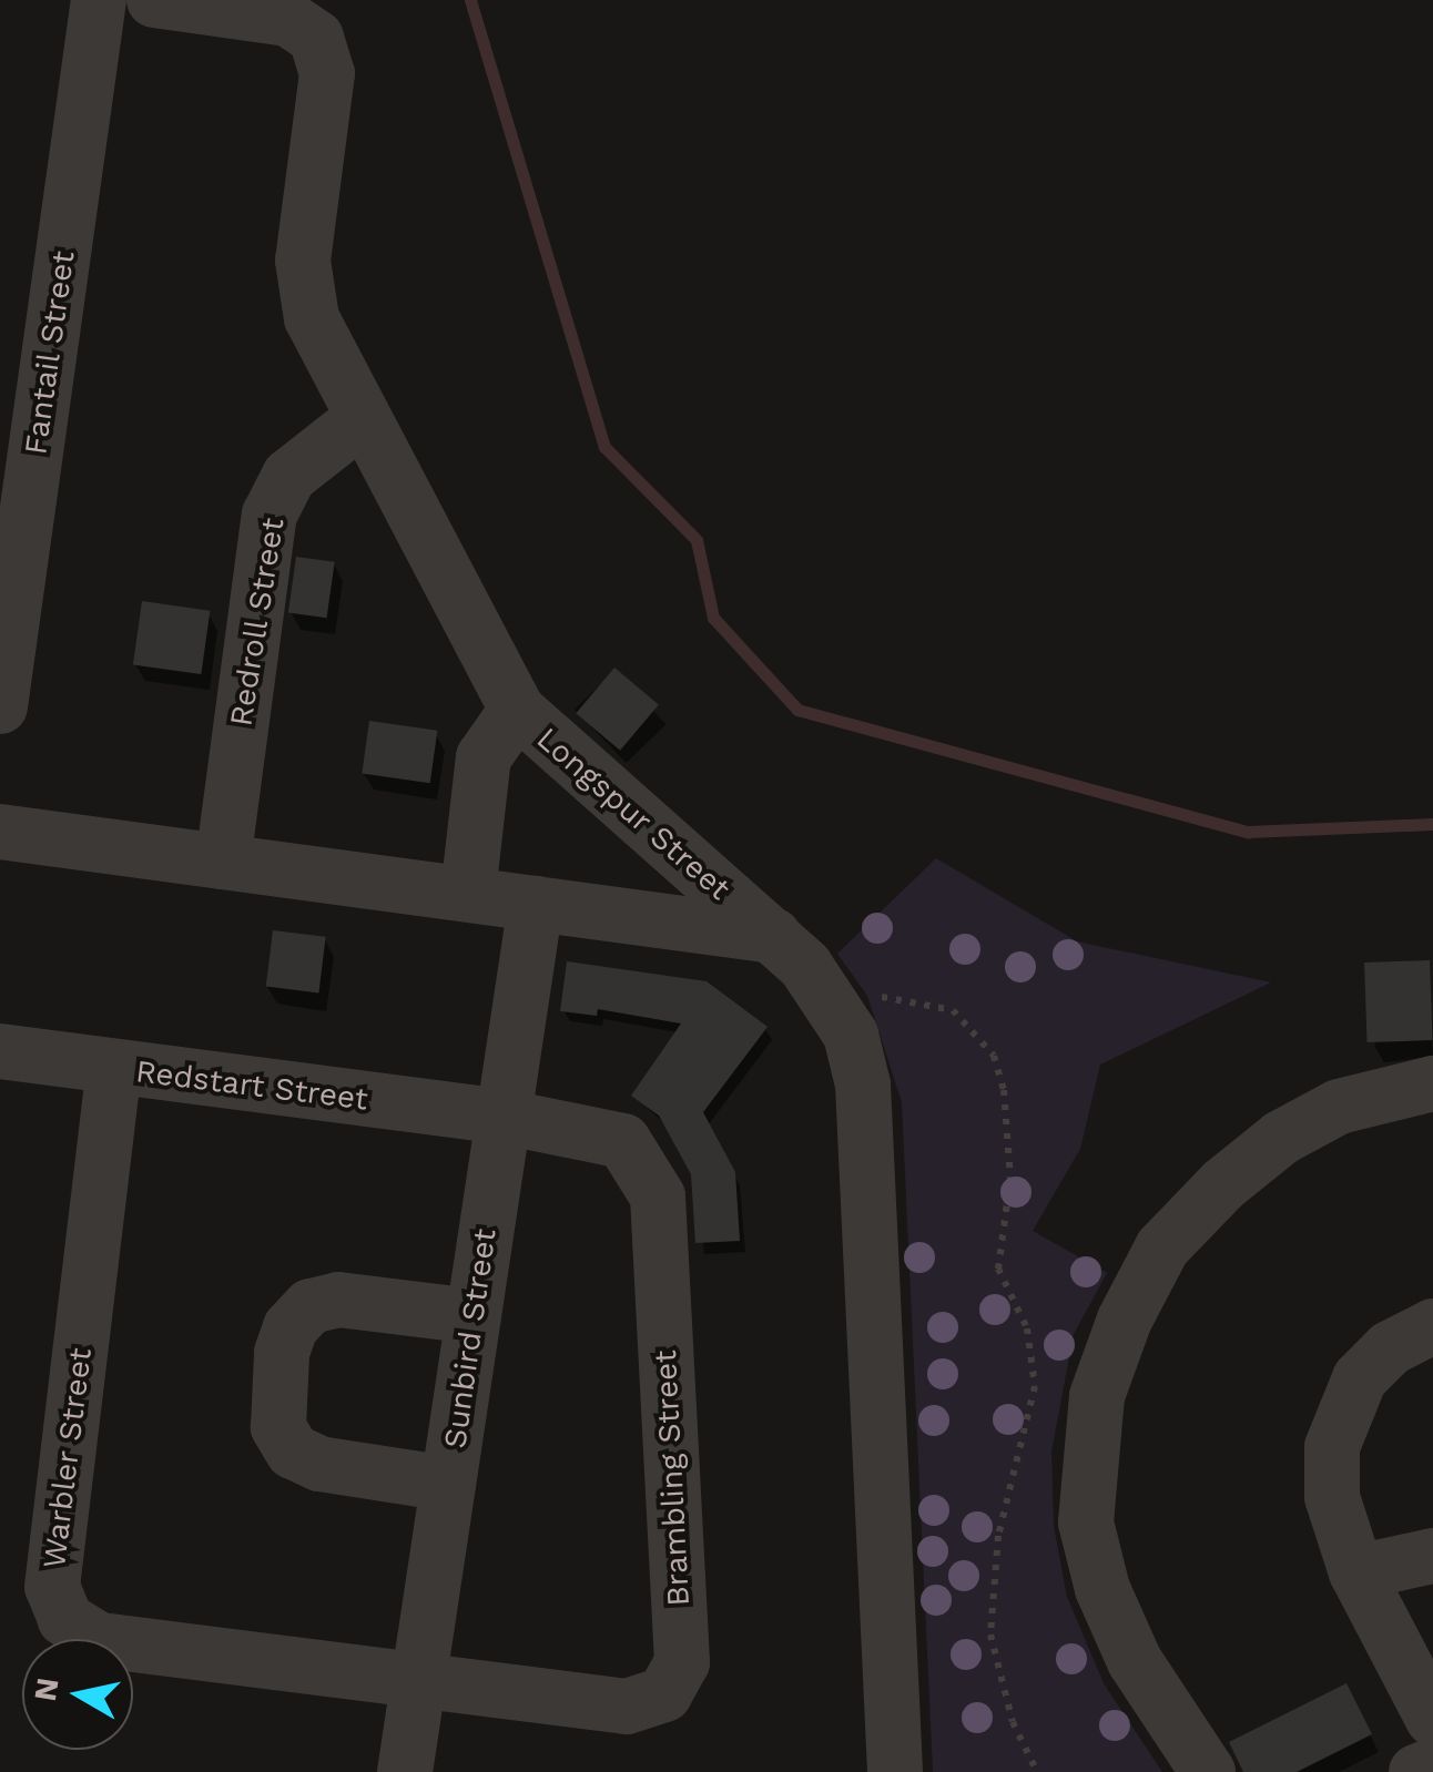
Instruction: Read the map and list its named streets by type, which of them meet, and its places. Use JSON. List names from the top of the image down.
{
  "streets": {
    "street": [
      "Fantail Street",
      "Redroll Street",
      "Longspur Street",
      "Redstart Street",
      "Sunbird Street",
      "Warbler Street",
      "Brambling Street"
    ]
  },
  "crossings": [
    ["Redroll Street", "Longspur Street"],
    ["Redstart Street", "Sunbird Street"],
    ["Redstart Street", "Warbler Street"],
    ["Redstart Street", "Brambling Street"],
    ["Sunbird Street", "Warbler Street"],
    ["Sunbird Street", "Brambling Street"],
    ["Warbler Street", "Brambling Street"]
  ],
  "north": "left"
}
